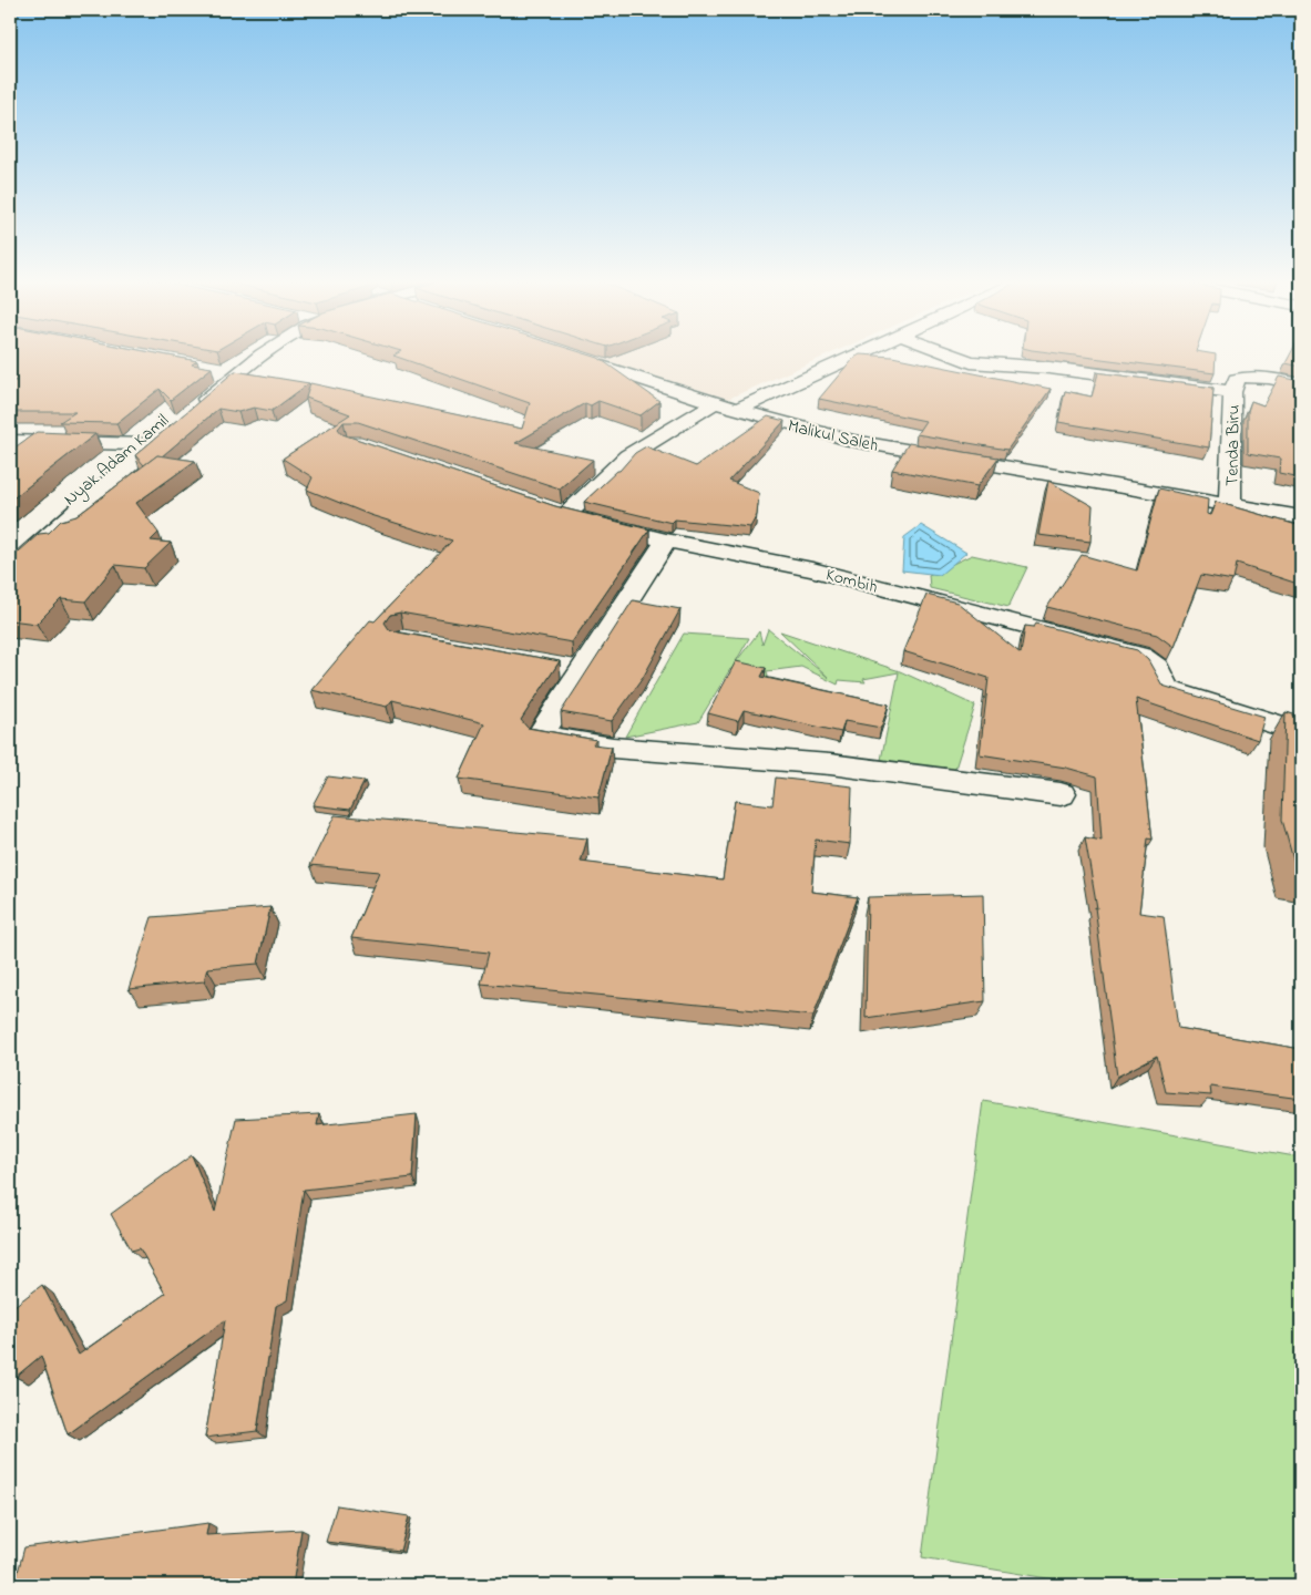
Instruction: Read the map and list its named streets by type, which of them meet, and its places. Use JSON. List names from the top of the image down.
{
  "streets": {
    "street": [
      "Malikul Saleh",
      "Tenda Biru",
      "Nyak Adam Kamil",
      "Kombih"
    ]
  },
  "crossings": [
    ["Malikul Saleh", "Tenda Biru"],
    ["Malikul Saleh", "Kombih"]
  ]
}
